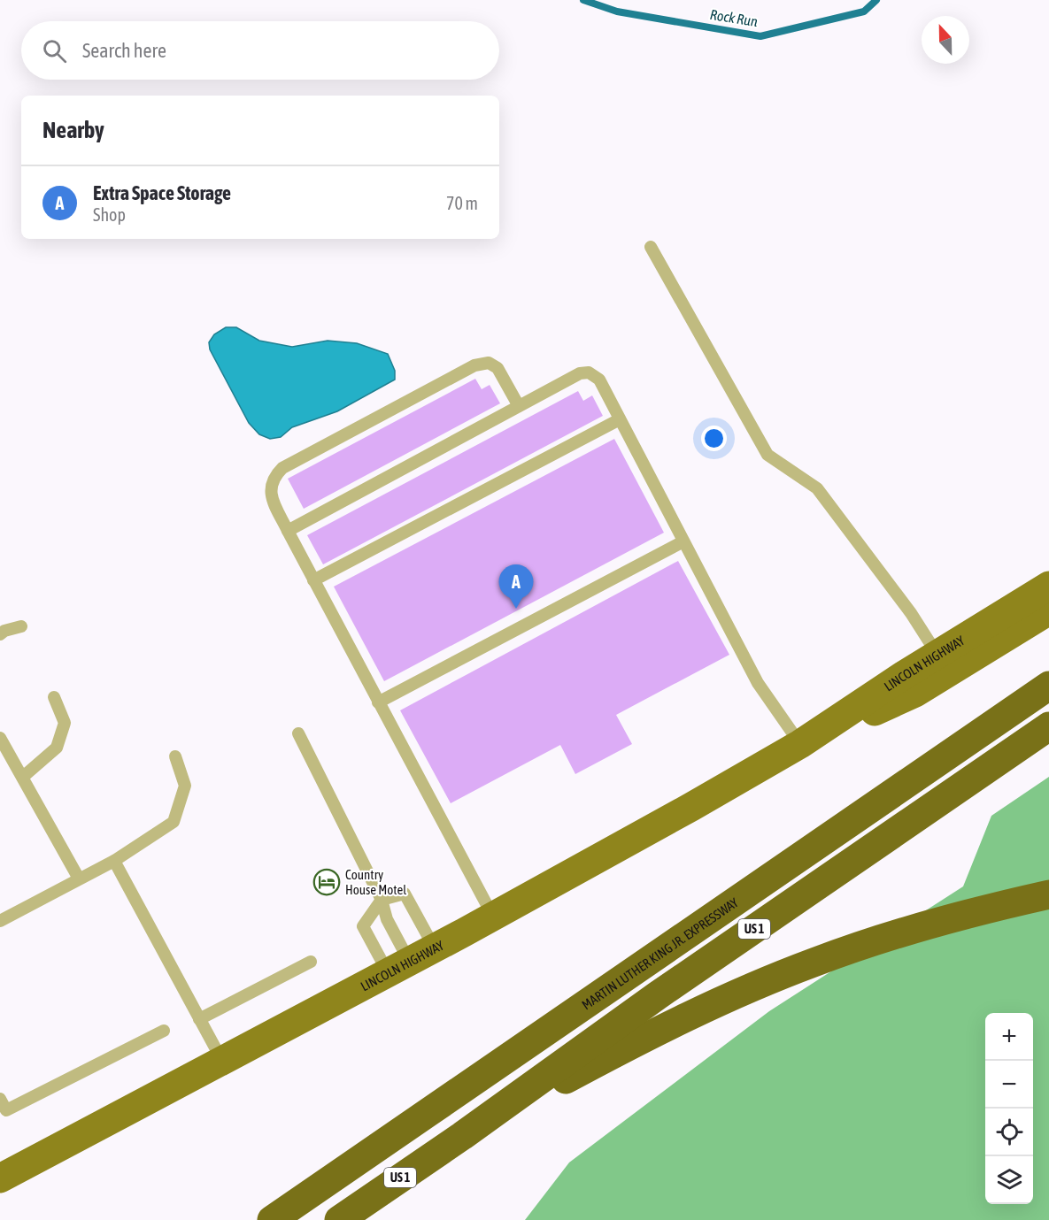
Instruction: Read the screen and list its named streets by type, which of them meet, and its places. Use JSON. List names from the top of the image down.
{
  "streets": {
    "highway": ["US 1", "MARTIN LUTHER KING JR. EXPRESSWAY"],
    "main road": ["LINCOLN HIGHWAY"]
  },
  "water": ["Rock Run"],
  "places": {
    "hotel": ["Country House Motel"]
  },
  "north": "top",
  "page": {
    "search": "Search here",
    "heading": "Nearby",
    "list": [
      {
        "mark": "A",
        "name": "Extra Space Storage",
        "note": "Shop",
        "value": "70 m"
      }
    ],
    "pins": "A",
    "map_buttons": ["+", "−"]
  }
}
